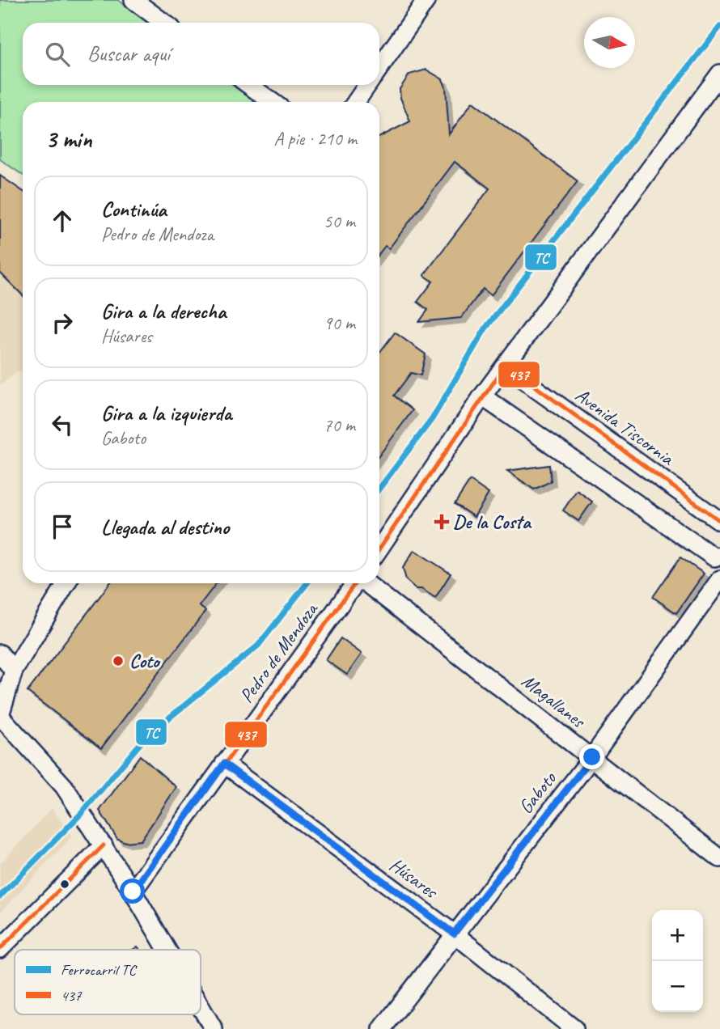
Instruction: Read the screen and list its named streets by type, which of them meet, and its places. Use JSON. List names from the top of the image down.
{
  "streets": {
    "street": [
      "Avenida Tiscornia",
      "Pedro de Mendoza",
      "Magallanes",
      "Gaboto",
      "Húsares"
    ]
  },
  "crossings": [
    ["Pedro de Mendoza", "Húsares"],
    ["Magallanes", "Gaboto"],
    ["Gaboto", "Húsares"]
  ],
  "places": {
    "health": ["De la Costa"],
    "other": ["Coto"]
  },
  "lines": ["rail line TC", "transit line 437"],
  "legend": ["Ferrocarril TC", "437"],
  "north": "right",
  "page": {
    "search": "Buscar aquí",
    "heading": ["3 min", "A pie · 210 m"],
    "list": [
      ["Continúa", "Pedro de Mendoza", "50 m"],
      ["Gira a la derecha", "Húsares", "90 m"],
      ["Gira a la izquierda", "Gaboto", "70 m"],
      "Llegada al destino"
    ],
    "map_buttons": ["+", "−"]
  }
}
